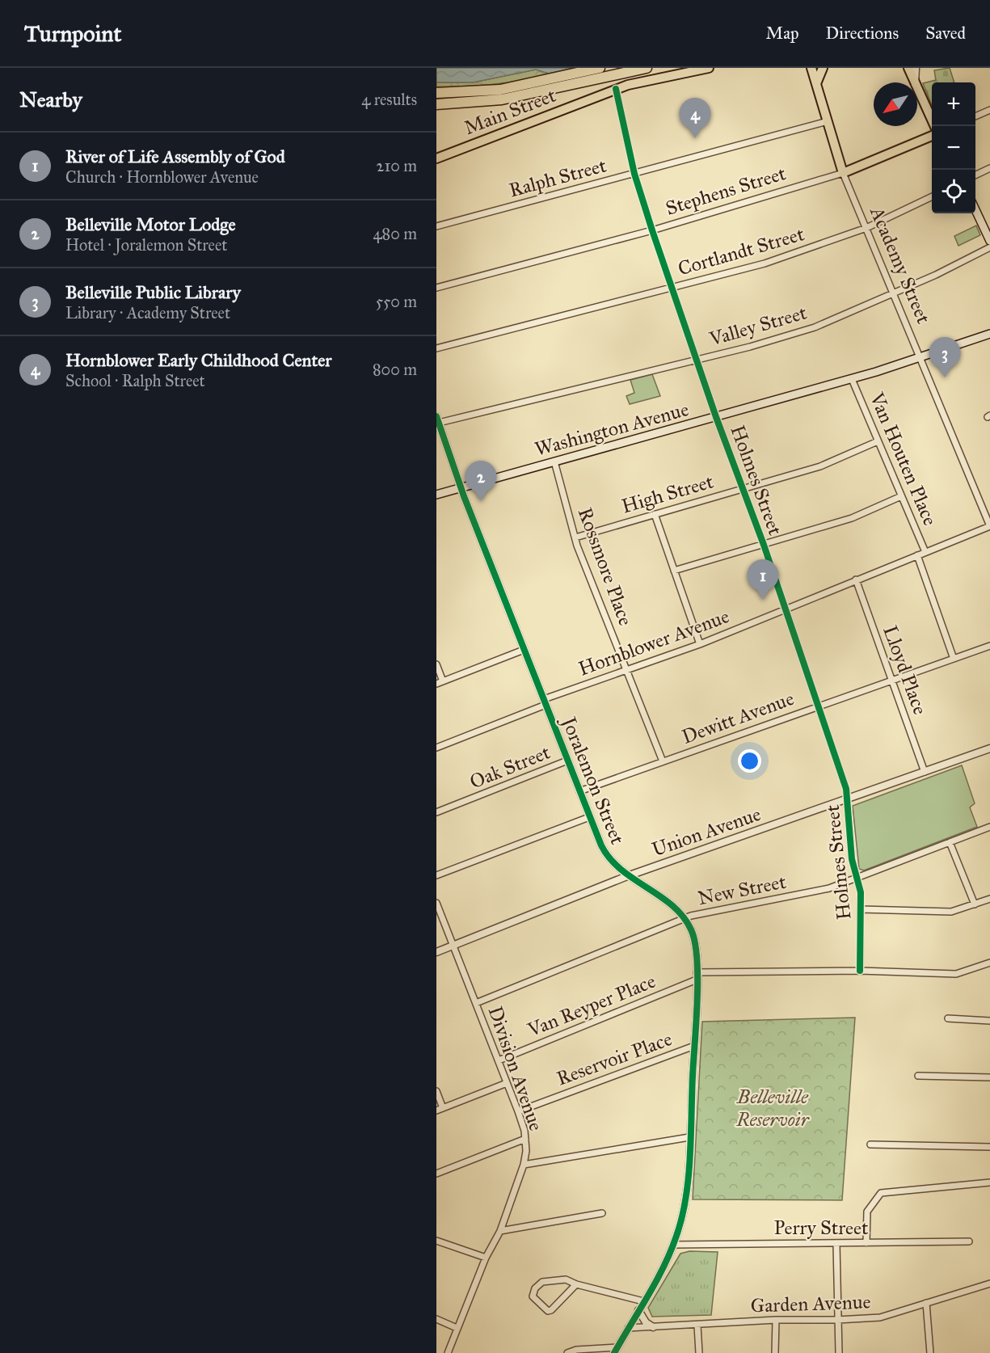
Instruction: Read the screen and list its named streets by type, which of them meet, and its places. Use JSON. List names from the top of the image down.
{
  "streets": {
    "main road": [
      "Main Street",
      "Stephens Street",
      "Academy Street",
      "Washington Avenue"
    ],
    "street": [
      "Ralph Street",
      "Cortlandt Street",
      "Valley Street",
      "Van Houten Place",
      "Holmes Street",
      "High Street",
      "Rossmore Place",
      "Hornblower Avenue",
      "Lloyd Place",
      "Dewitt Avenue",
      "Oak Street",
      "Joralemon Street",
      "Union Avenue",
      "New Street",
      "Van Reyper Place",
      "Reservoir Place",
      "Division Avenue",
      "Perry Street",
      "Garden Avenue"
    ]
  },
  "crossings": [
    ["Main Street", "Holmes Street"],
    ["Ralph Street", "Academy Street"],
    ["Ralph Street", "Holmes Street"],
    ["Stephens Street", "Academy Street"],
    ["Stephens Street", "Holmes Street"],
    ["Cortlandt Street", "Academy Street"],
    ["Cortlandt Street", "Holmes Street"],
    ["Academy Street", "Valley Street"],
    ["Academy Street", "Washington Avenue"],
    ["Academy Street", "Hornblower Avenue"],
    ["Valley Street", "Holmes Street"],
    ["Valley Street", "Joralemon Street"],
    ["Washington Avenue", "Van Houten Place"],
    ["Washington Avenue", "Holmes Street"],
    ["Washington Avenue", "Rossmore Place"],
    ["Washington Avenue", "Joralemon Street"],
    ["Van Houten Place", "High Street"],
    ["Van Houten Place", "Hornblower Avenue"],
    ["Van Houten Place", "Dewitt Avenue"],
    ["Holmes Street", "High Street"],
    ["Holmes Street", "Hornblower Avenue"],
    ["Holmes Street", "Dewitt Avenue"],
    ["Holmes Street", "Union Avenue"],
    ["Holmes Street", "New Street"],
    ["High Street", "Rossmore Place"],
    ["Rossmore Place", "Hornblower Avenue"],
    ["Rossmore Place", "Dewitt Avenue"],
    ["Hornblower Avenue", "Lloyd Place"],
    ["Hornblower Avenue", "Joralemon Street"],
    ["Lloyd Place", "Dewitt Avenue"],
    ["Lloyd Place", "Union Avenue"],
    ["Dewitt Avenue", "Joralemon Street"],
    ["Oak Street", "Joralemon Street"],
    ["Joralemon Street", "Union Avenue"],
    ["Joralemon Street", "New Street"],
    ["Joralemon Street", "Van Reyper Place"],
    ["Joralemon Street", "Reservoir Place"],
    ["Joralemon Street", "Perry Street"],
    ["Joralemon Street", "Garden Avenue"],
    ["Union Avenue", "Division Avenue"],
    ["New Street", "Division Avenue"],
    ["Van Reyper Place", "Division Avenue"],
    ["Reservoir Place", "Division Avenue"]
  ],
  "parks": ["Belleville Reservoir"],
  "north": "bottom left",
  "page": {
    "header": "Turnpoint",
    "nav": ["Map", "Directions", "Saved"],
    "heading": ["Nearby", "4 results"],
    "map_buttons": ["+", "−"],
    "pins": [
      "4",
      "3",
      "2",
      "1"
    ],
    "list": [
      {
        "mark": "1",
        "name": "River of Life Assembly of God",
        "note": "Church · Hornblower Avenue",
        "value": "210 m"
      },
      {
        "mark": "2",
        "name": "Belleville Motor Lodge",
        "note": "Hotel · Joralemon Street",
        "value": "480 m"
      },
      {
        "mark": "3",
        "name": "Belleville Public Library",
        "note": "Library · Academy Street",
        "value": "550 m"
      },
      {
        "mark": "4",
        "name": "Hornblower Early Childhood Center",
        "note": "School · Ralph Street",
        "value": "800 m"
      }
    ]
  }
}
